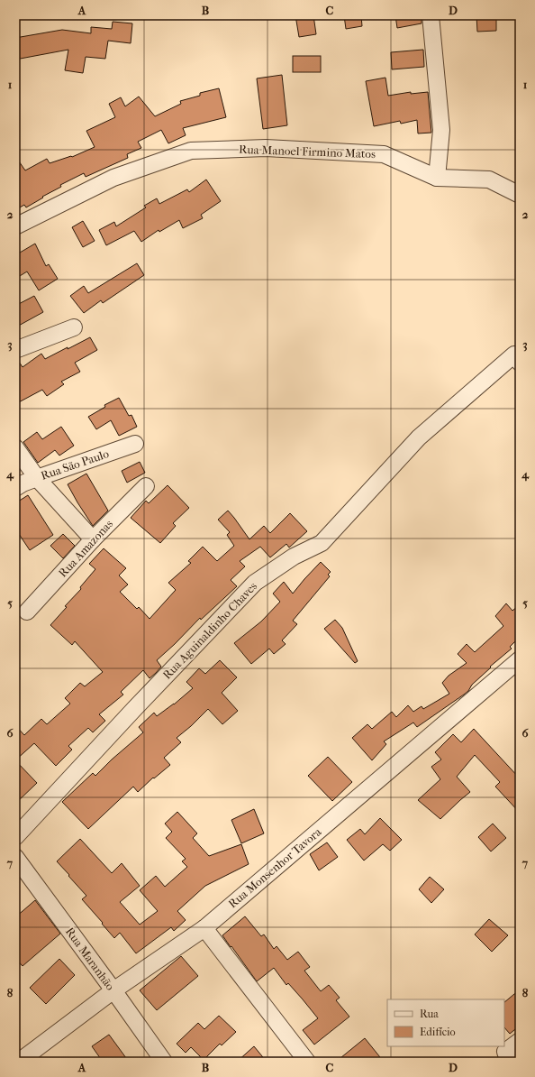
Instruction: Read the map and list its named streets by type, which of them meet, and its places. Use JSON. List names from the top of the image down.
{
  "streets": {
    "street": [
      "Rua Manoel Firmino Matos",
      "Rua São Paulo",
      "Rua Amazonas",
      "Rua Aguinaldinho Chaves",
      "Rua Monsenhor Tavora",
      "Rua Maranhão"
    ]
  },
  "crossings": [
    ["Rua Monsenhor Tavora", "Rua Maranhão"]
  ],
  "legend": ["Rua", "Edifício"],
  "grid": {
    "columns": [
      "A",
      "B",
      "C",
      "D"
    ],
    "rows": [
      "1",
      "2",
      "3",
      "4",
      "5",
      "6",
      "7",
      "8"
    ]
  }
}
